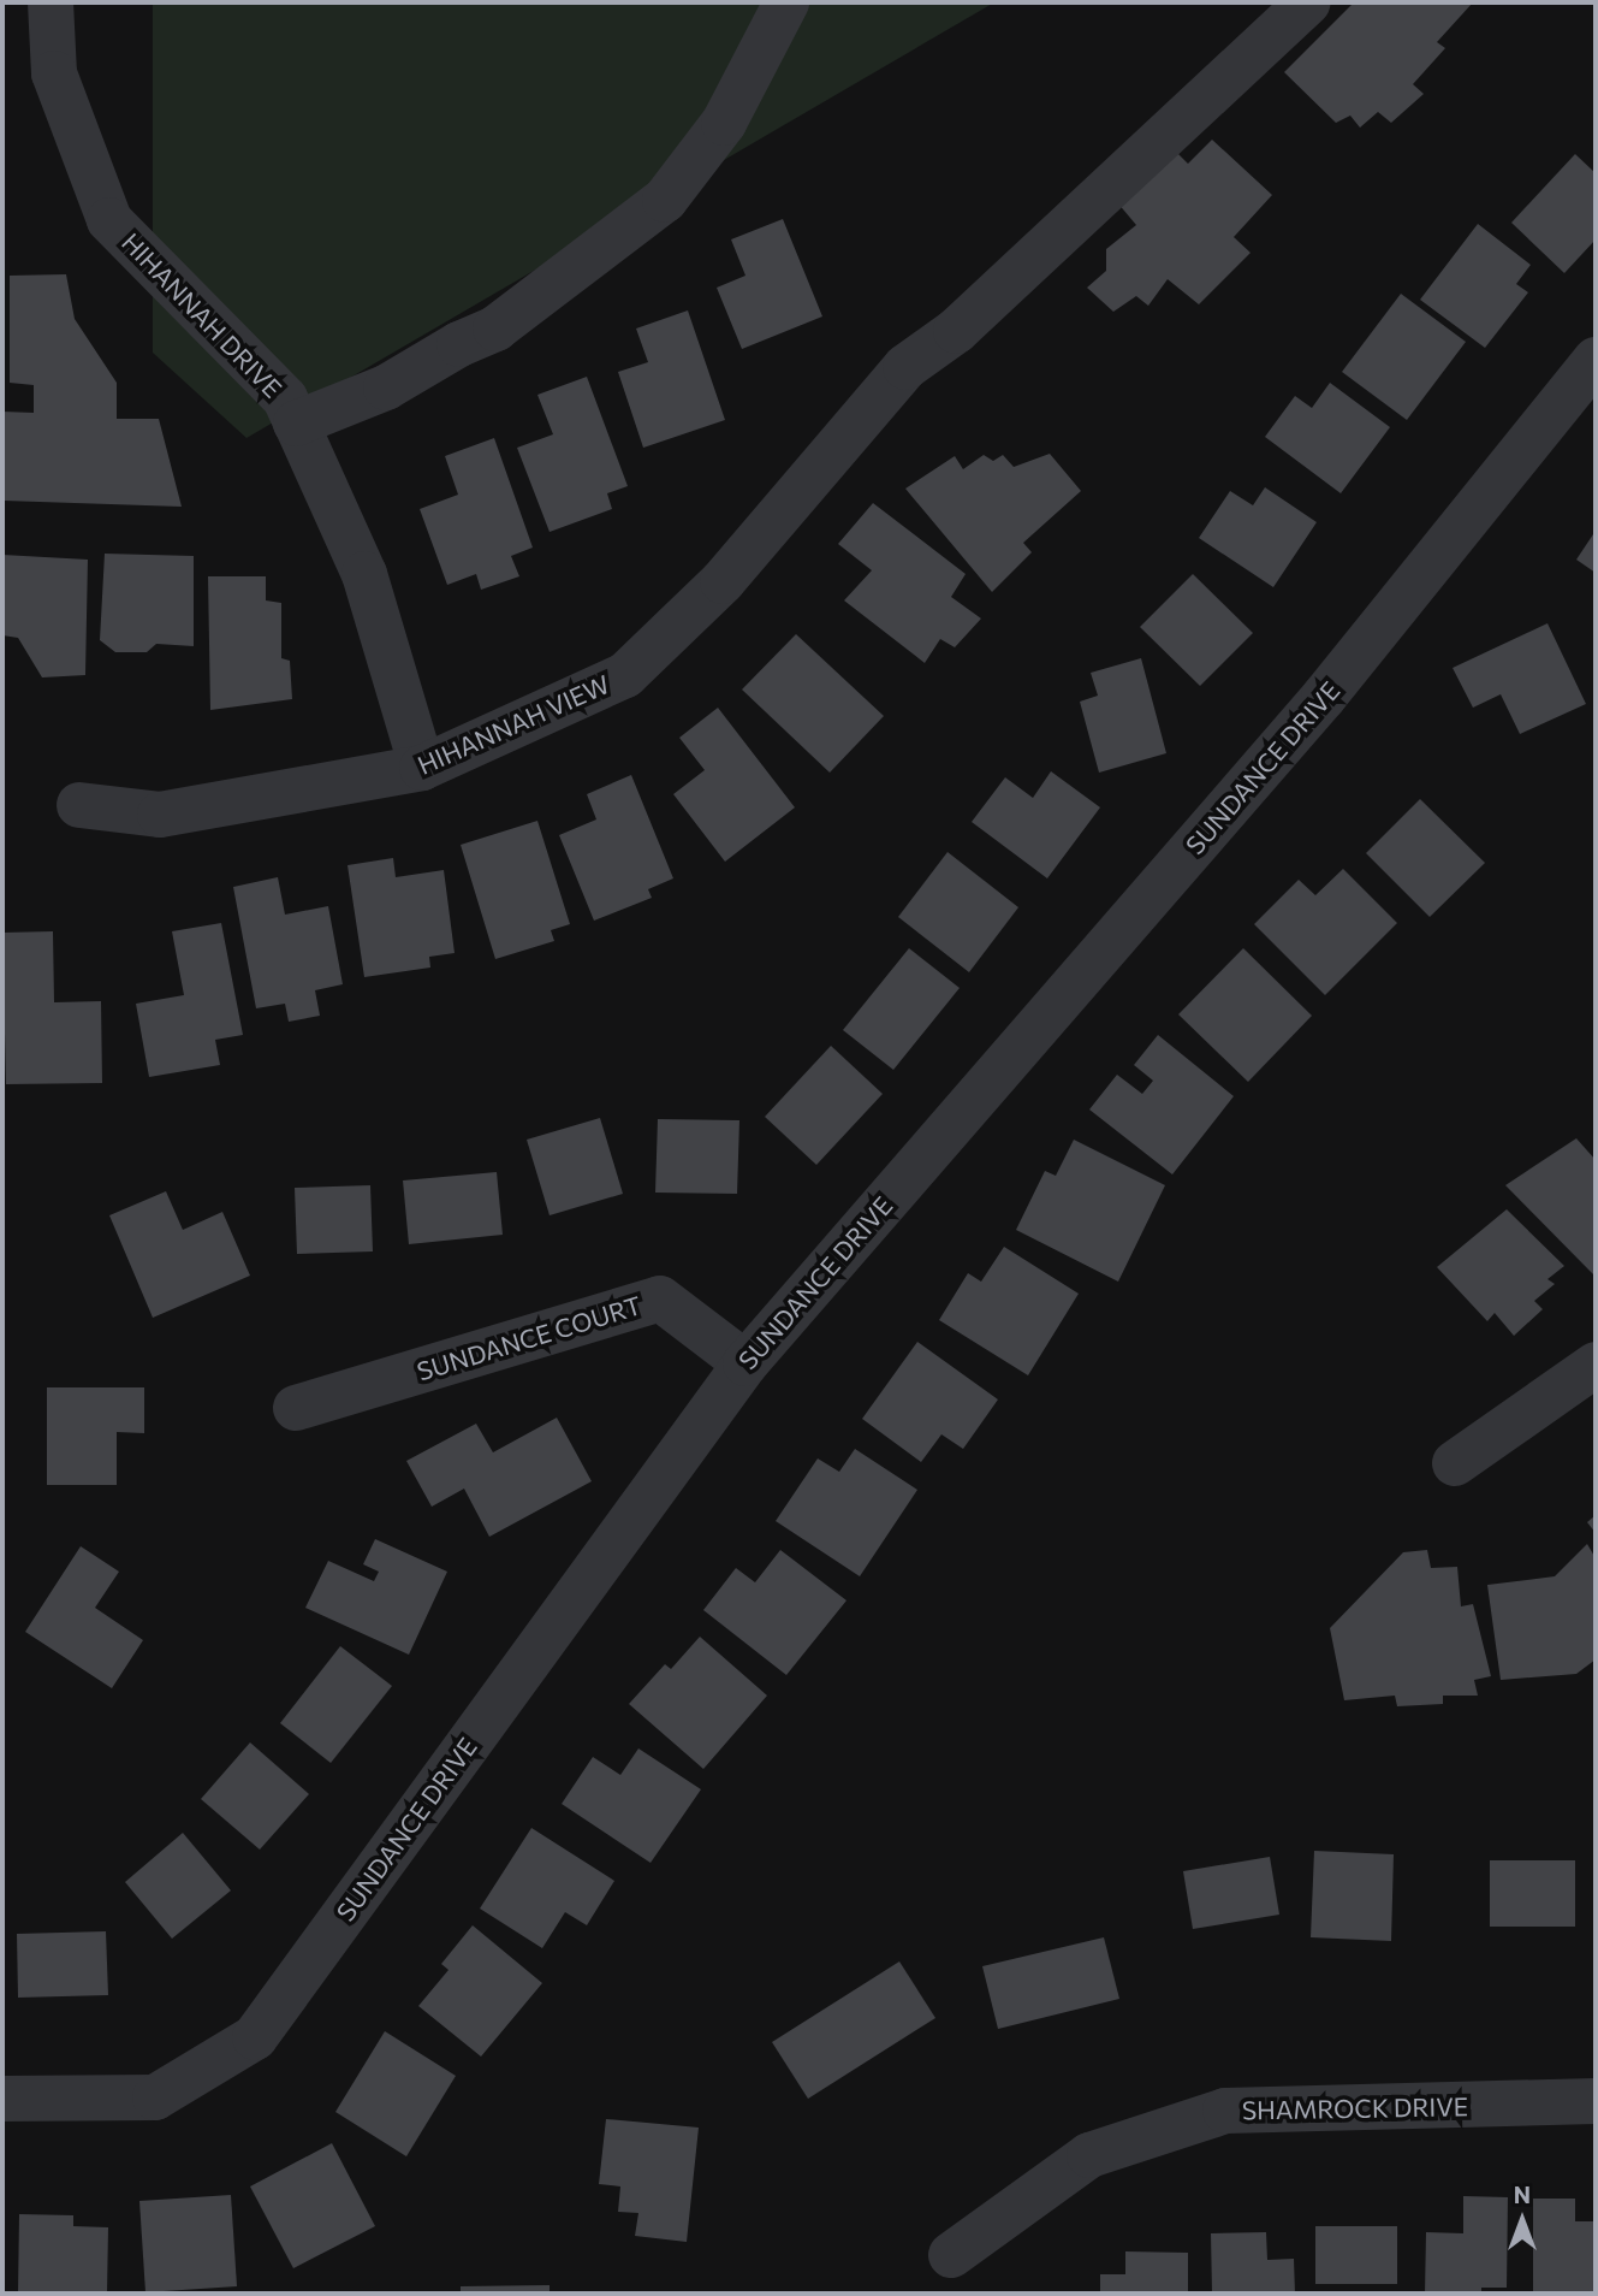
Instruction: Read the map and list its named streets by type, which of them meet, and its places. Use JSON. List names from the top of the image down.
{
  "streets": {
    "street": [
      "HIHANNAH DRIVE",
      "HIHANNAH VIEW",
      "SUNDANCE DRIVE",
      "SUNDANCE COURT",
      "SHAMROCK DRIVE"
    ]
  },
  "crossings": [
    ["HIHANNAH DRIVE", "HIHANNAH VIEW"],
    ["SUNDANCE DRIVE", "SUNDANCE COURT"]
  ],
  "north": "top"
}
